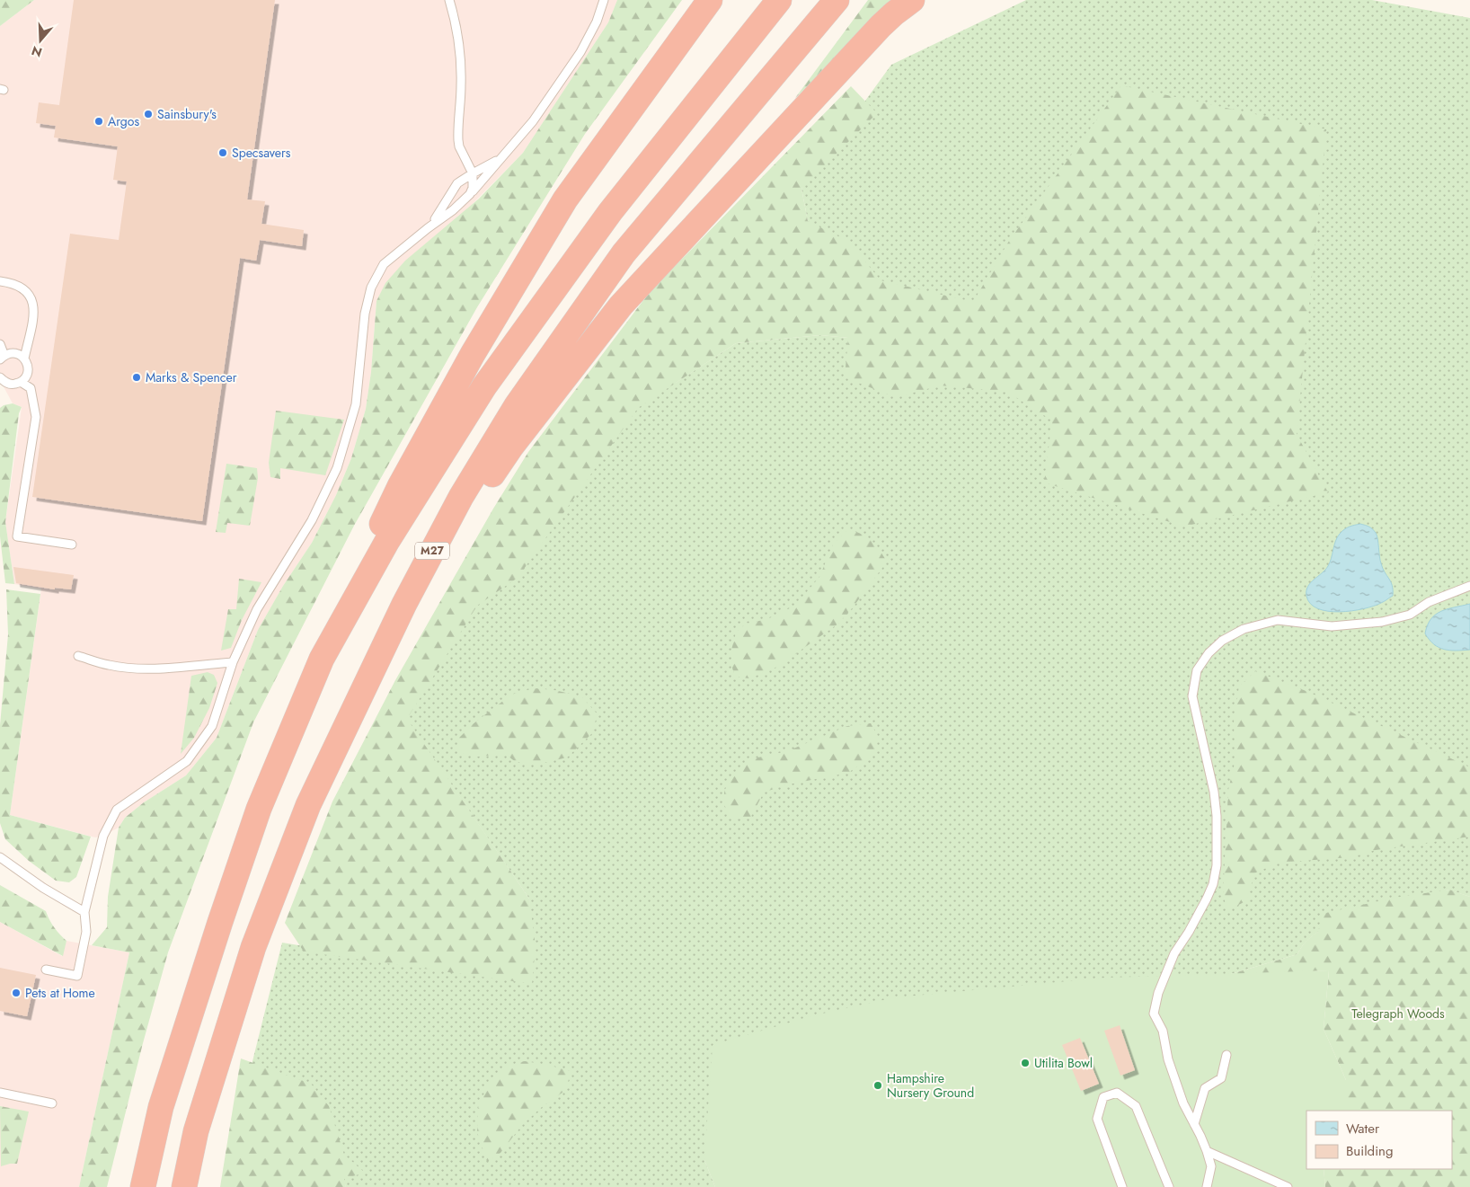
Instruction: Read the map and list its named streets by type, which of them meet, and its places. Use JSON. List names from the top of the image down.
{
  "streets": {
    "highway": ["M27"]
  },
  "parks": ["Telegraph Woods"],
  "places": [
    "Sainsbury's",
    "Argos",
    "Specsavers",
    "Marks & Spencer",
    "Pets at Home",
    "Utilita Bowl",
    "Hampshire Nursery Ground"
  ],
  "legend": ["Water", "Building"],
  "north": "bottom"
}
